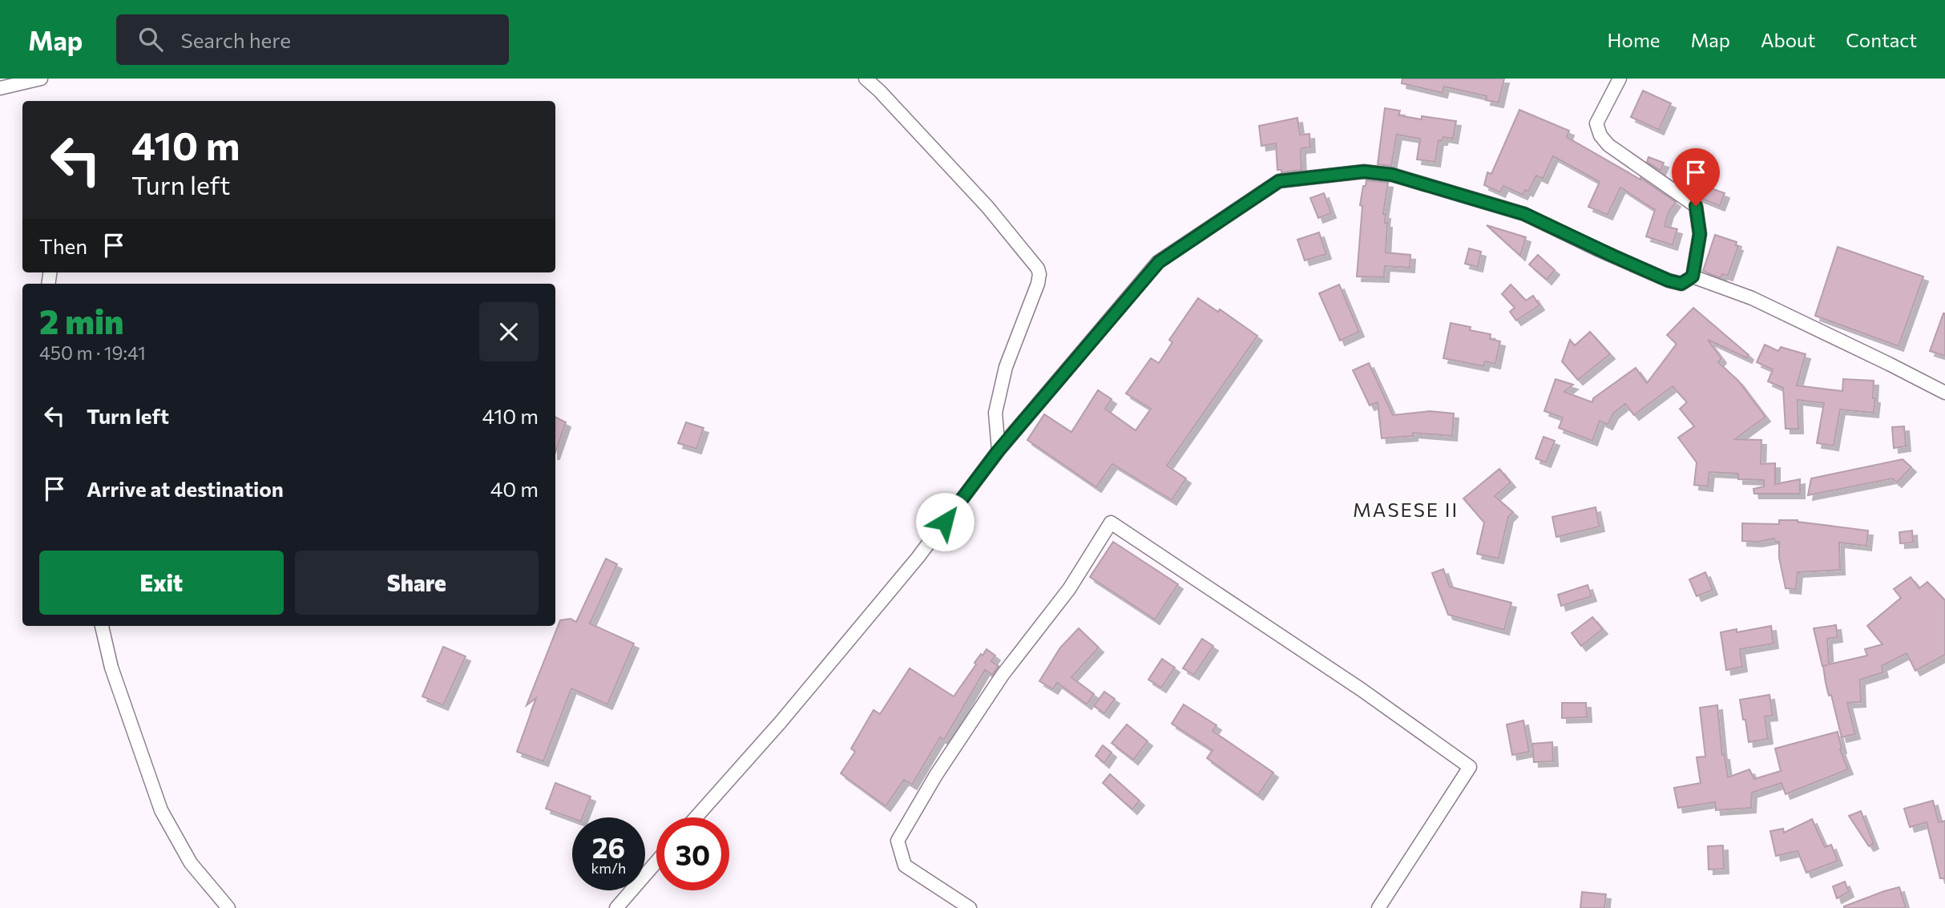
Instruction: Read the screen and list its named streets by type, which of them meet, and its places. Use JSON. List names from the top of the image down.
{
  "districts": ["MASESE II"],
  "page": {
    "header": "Map",
    "search": "Search here",
    "nav": [
      "Home",
      "Map",
      "About",
      "Contact"
    ],
    "turn": ["410 m", "Turn left"],
    "then": "Then",
    "heading": ["2 min", "450 m · 19:41"],
    "list": [
      {
        "name": "Turn left",
        "value": "410 m"
      },
      {
        "name": "Arrive at destination",
        "value": "40 m"
      }
    ],
    "buttons": ["Exit", "Share"],
    "speed": "26 km/h",
    "limit": "30"
  }
}
